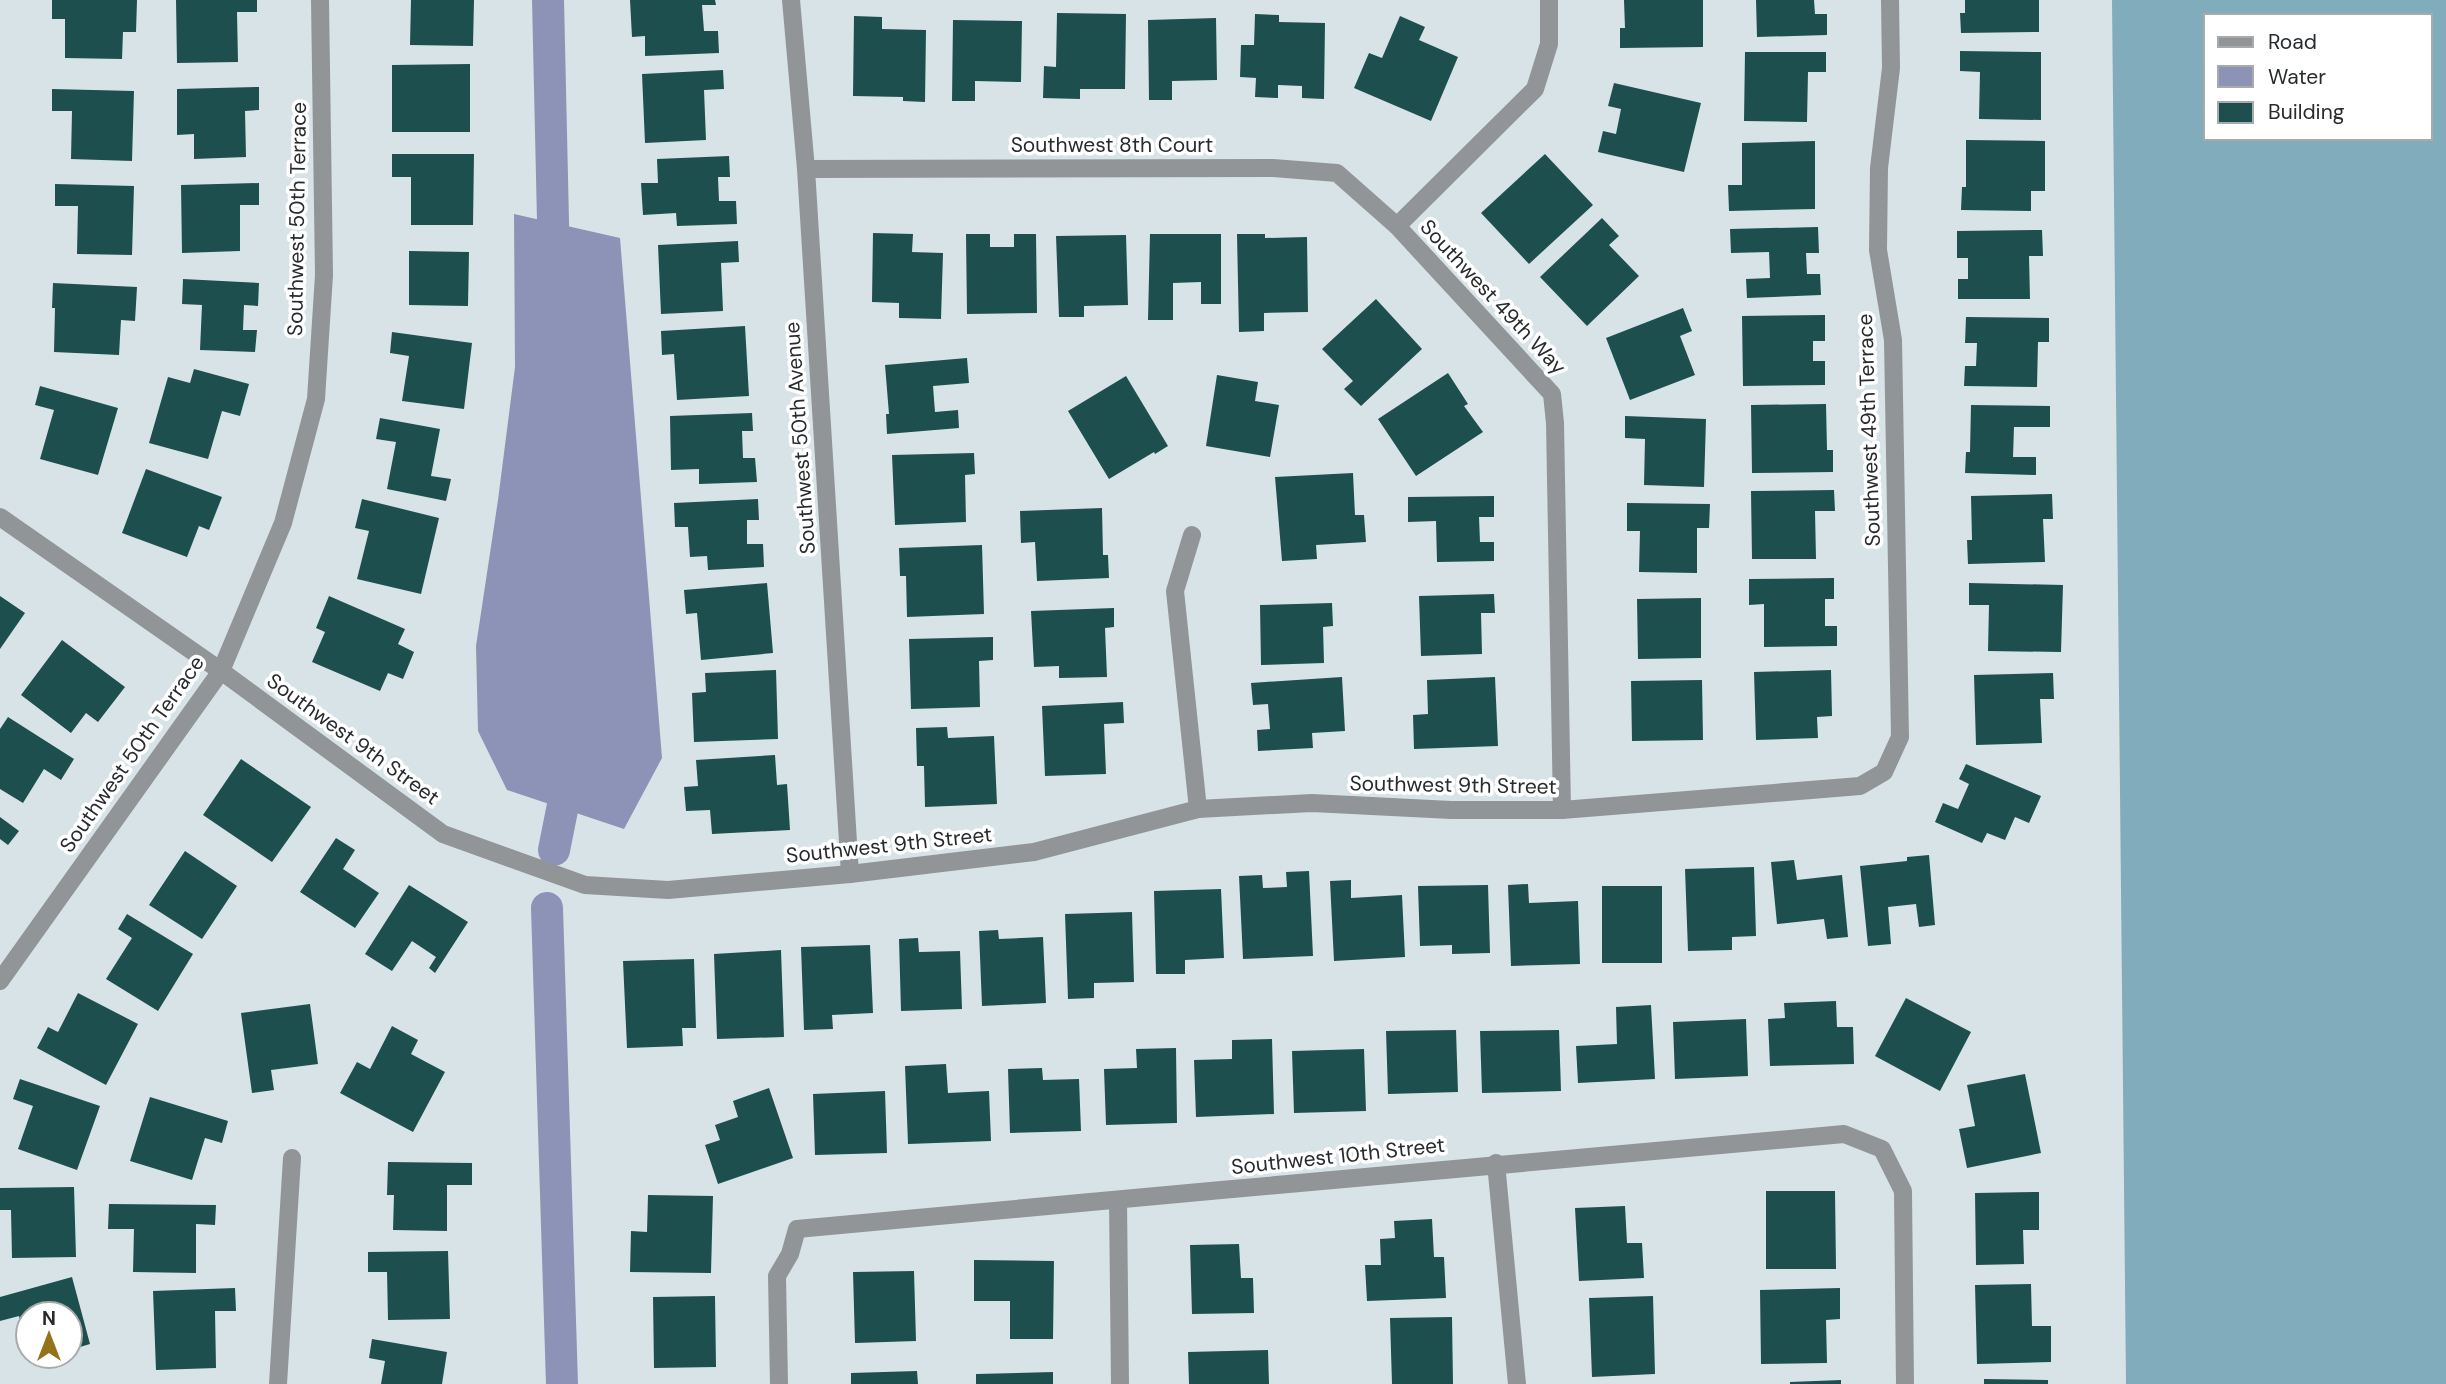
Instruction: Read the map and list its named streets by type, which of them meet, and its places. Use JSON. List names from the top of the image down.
{
  "streets": {
    "street": [
      "Southwest 8th Court",
      "Southwest 50th Terrace",
      "Southwest 49th Way",
      "Southwest 49th Terrace",
      "Southwest 50th Avenue",
      "Southwest 9th Street",
      "Southwest 10th Street"
    ]
  },
  "crossings": [
    ["Southwest 8th Court", "Southwest 49th Way"],
    ["Southwest 8th Court", "Southwest 50th Avenue"],
    ["Southwest 50th Terrace", "Southwest 9th Street"],
    ["Southwest 49th Way", "Southwest 9th Street"],
    ["Southwest 49th Terrace", "Southwest 9th Street"],
    ["Southwest 50th Avenue", "Southwest 9th Street"]
  ],
  "legend": ["Road", "Water", "Building"],
  "north": "top"
}
